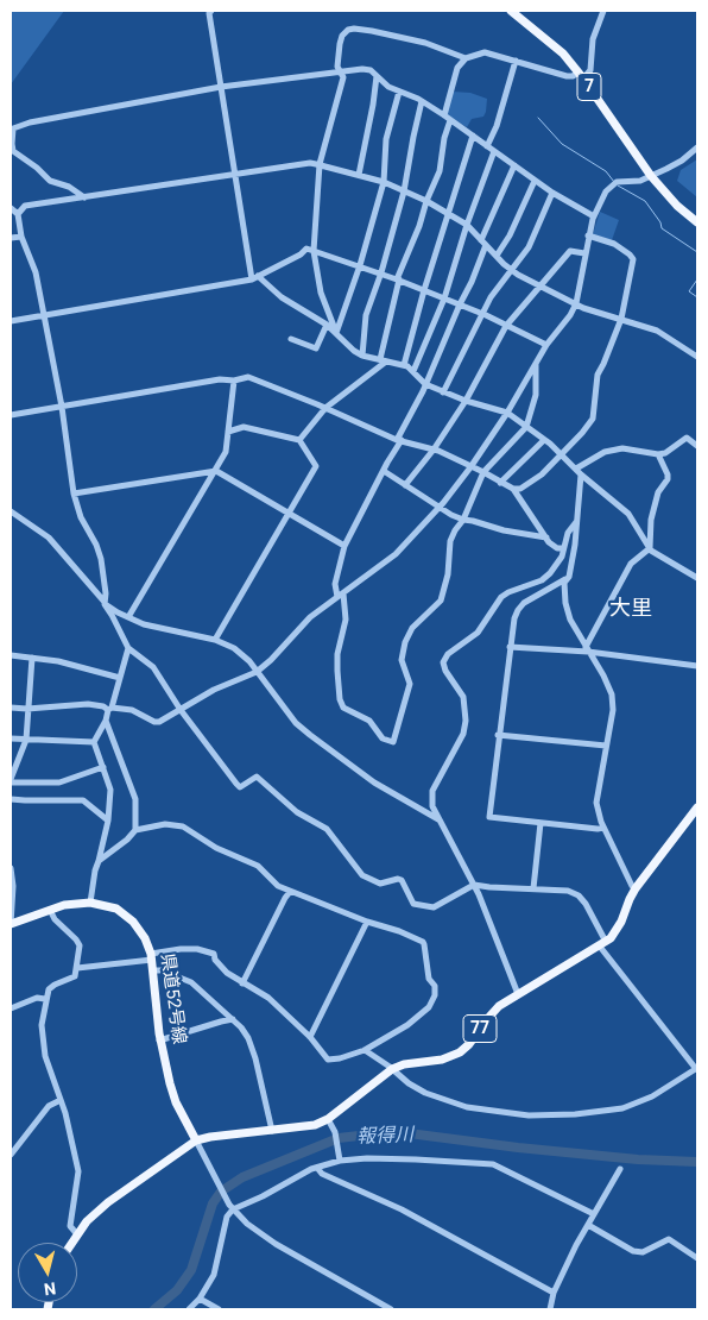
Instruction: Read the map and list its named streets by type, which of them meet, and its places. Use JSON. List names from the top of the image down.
{
  "streets": {
    "main road": ["7", "県道52号線", "77"]
  },
  "crossings": [
    ["県道52号線", "77"]
  ],
  "districts": ["大里"],
  "water": ["報得川"],
  "north": "bottom"
}
